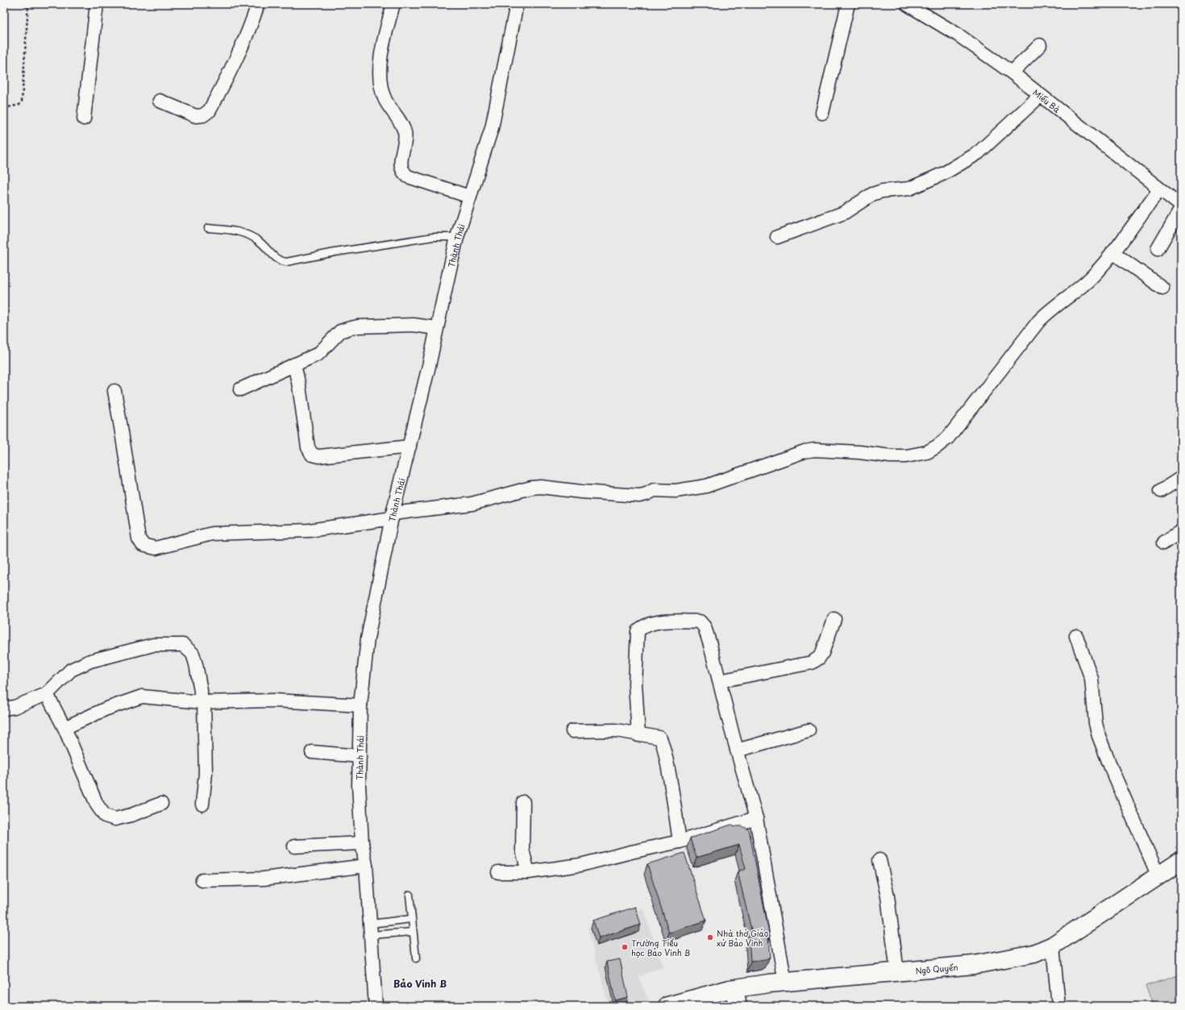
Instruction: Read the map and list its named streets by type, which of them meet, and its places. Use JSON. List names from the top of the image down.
{
  "streets": {
    "street": ["Miếu Bà", "Thành Thái", "Ngô Quyền"]
  },
  "districts": ["Bảo Vinh B"],
  "places": ["Nhà thờ Giáo xứ Bảo Vinh", "Trường Tiểu học Bảo Vinh B"]
}
